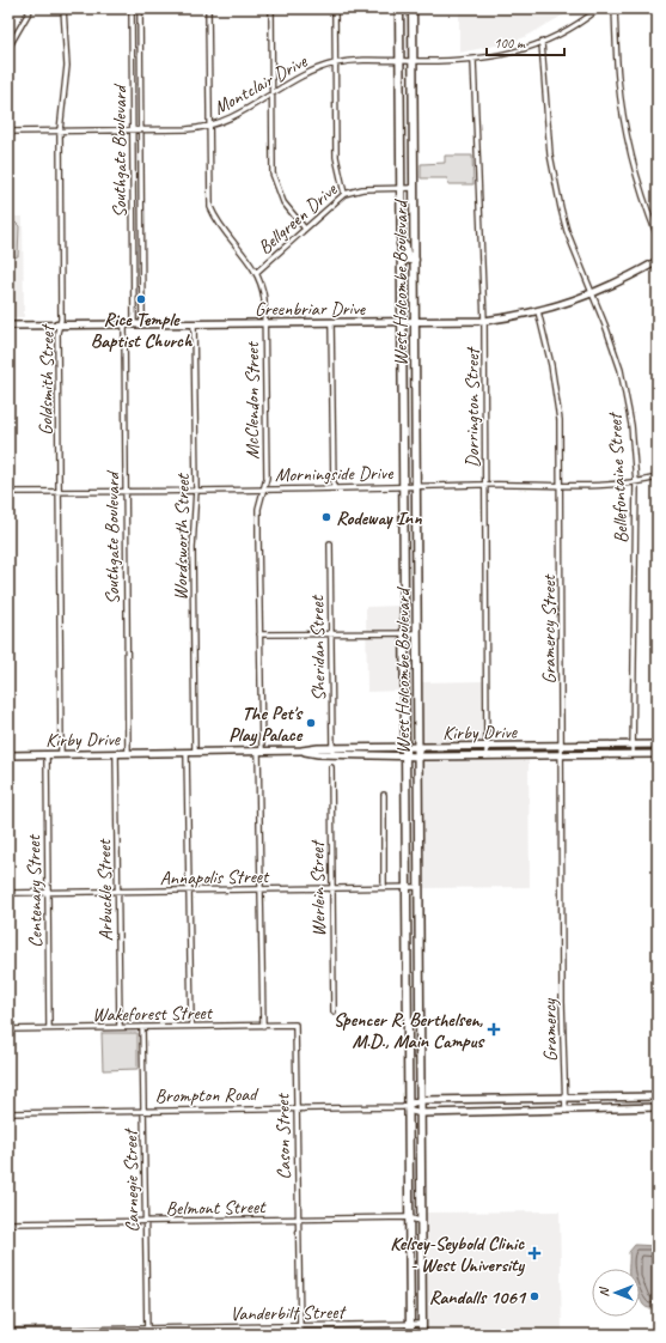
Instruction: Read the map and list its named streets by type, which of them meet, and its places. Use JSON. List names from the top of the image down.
{
  "streets": {
    "main road": [
      "West Holcombe Boulevard",
      "Greenbriar Drive",
      "Kirby Drive",
      "Brompton Road"
    ],
    "street": [
      "Montclair Drive",
      "Southgate Boulevard",
      "Bellgreen Drive",
      "Goldsmith Street",
      "McClendon Street",
      "Dorrington Street",
      "Morningside Drive",
      "Bellefontaine Street",
      "Wordsworth Street",
      "Gramercy Street",
      "Sheridan Street",
      "Annapolis Street",
      "Werlein Street",
      "Arbuckle Street",
      "Centenary Street",
      "Wakeforest Street",
      "Gramercy",
      "Cason Street",
      "Carnegie Street",
      "Belmont Street",
      "Vanderbilt Street"
    ]
  },
  "crossings": [
    ["Montclair Drive", "Southgate Boulevard"],
    ["Montclair Drive", "West Holcombe Boulevard"],
    ["Montclair Drive", "Goldsmith Street"],
    ["Montclair Drive", "McClendon Street"],
    ["Montclair Drive", "Dorrington Street"],
    ["Montclair Drive", "Bellefontaine Street"],
    ["Southgate Boulevard", "Greenbriar Drive"],
    ["Southgate Boulevard", "Morningside Drive"],
    ["Southgate Boulevard", "Kirby Drive"],
    ["Bellgreen Drive", "West Holcombe Boulevard"],
    ["Bellgreen Drive", "McClendon Street"],
    ["West Holcombe Boulevard", "Greenbriar Drive"],
    ["West Holcombe Boulevard", "Morningside Drive"],
    ["West Holcombe Boulevard", "Kirby Drive"],
    ["West Holcombe Boulevard", "Annapolis Street"],
    ["West Holcombe Boulevard", "Brompton Road"],
    ["West Holcombe Boulevard", "Belmont Street"],
    ["West Holcombe Boulevard", "Vanderbilt Street"],
    ["Greenbriar Drive", "Goldsmith Street"],
    ["Greenbriar Drive", "McClendon Street"],
    ["Greenbriar Drive", "Dorrington Street"],
    ["Greenbriar Drive", "Bellefontaine Street"],
    ["Greenbriar Drive", "Wordsworth Street"],
    ["Greenbriar Drive", "Gramercy Street"],
    ["Goldsmith Street", "Morningside Drive"],
    ["Goldsmith Street", "Kirby Drive"],
    ["McClendon Street", "Morningside Drive"],
    ["McClendon Street", "Kirby Drive"],
    ["Dorrington Street", "Morningside Drive"],
    ["Dorrington Street", "Kirby Drive"],
    ["Morningside Drive", "Bellefontaine Street"],
    ["Morningside Drive", "Wordsworth Street"],
    ["Morningside Drive", "Gramercy Street"],
    ["Bellefontaine Street", "Kirby Drive"],
    ["Wordsworth Street", "Kirby Drive"],
    ["Gramercy Street", "Kirby Drive"],
    ["Gramercy Street", "Gramercy"],
    ["Sheridan Street", "Kirby Drive"],
    ["Kirby Drive", "Arbuckle Street"],
    ["Kirby Drive", "Centenary Street"],
    ["Annapolis Street", "Werlein Street"],
    ["Annapolis Street", "Arbuckle Street"],
    ["Annapolis Street", "Centenary Street"],
    ["Arbuckle Street", "Wakeforest Street"],
    ["Centenary Street", "Wakeforest Street"],
    ["Wakeforest Street", "Cason Street"],
    ["Wakeforest Street", "Carnegie Street"],
    ["Gramercy", "Brompton Road"],
    ["Brompton Road", "Cason Street"],
    ["Brompton Road", "Carnegie Street"],
    ["Cason Street", "Belmont Street"],
    ["Cason Street", "Vanderbilt Street"],
    ["Carnegie Street", "Belmont Street"],
    ["Carnegie Street", "Vanderbilt Street"]
  ],
  "places": {
    "other": [
      "Rice Temple Baptist Church",
      "Rodeway Inn",
      "The Pet's Play Palace",
      "Randalls 1061"
    ],
    "health": ["Spencer R. Berthelsen, M.D., Main Campus", "Kelsey-Seybold Clinic - West University"]
  },
  "scale_bar": "100 m",
  "north": "left"
}
